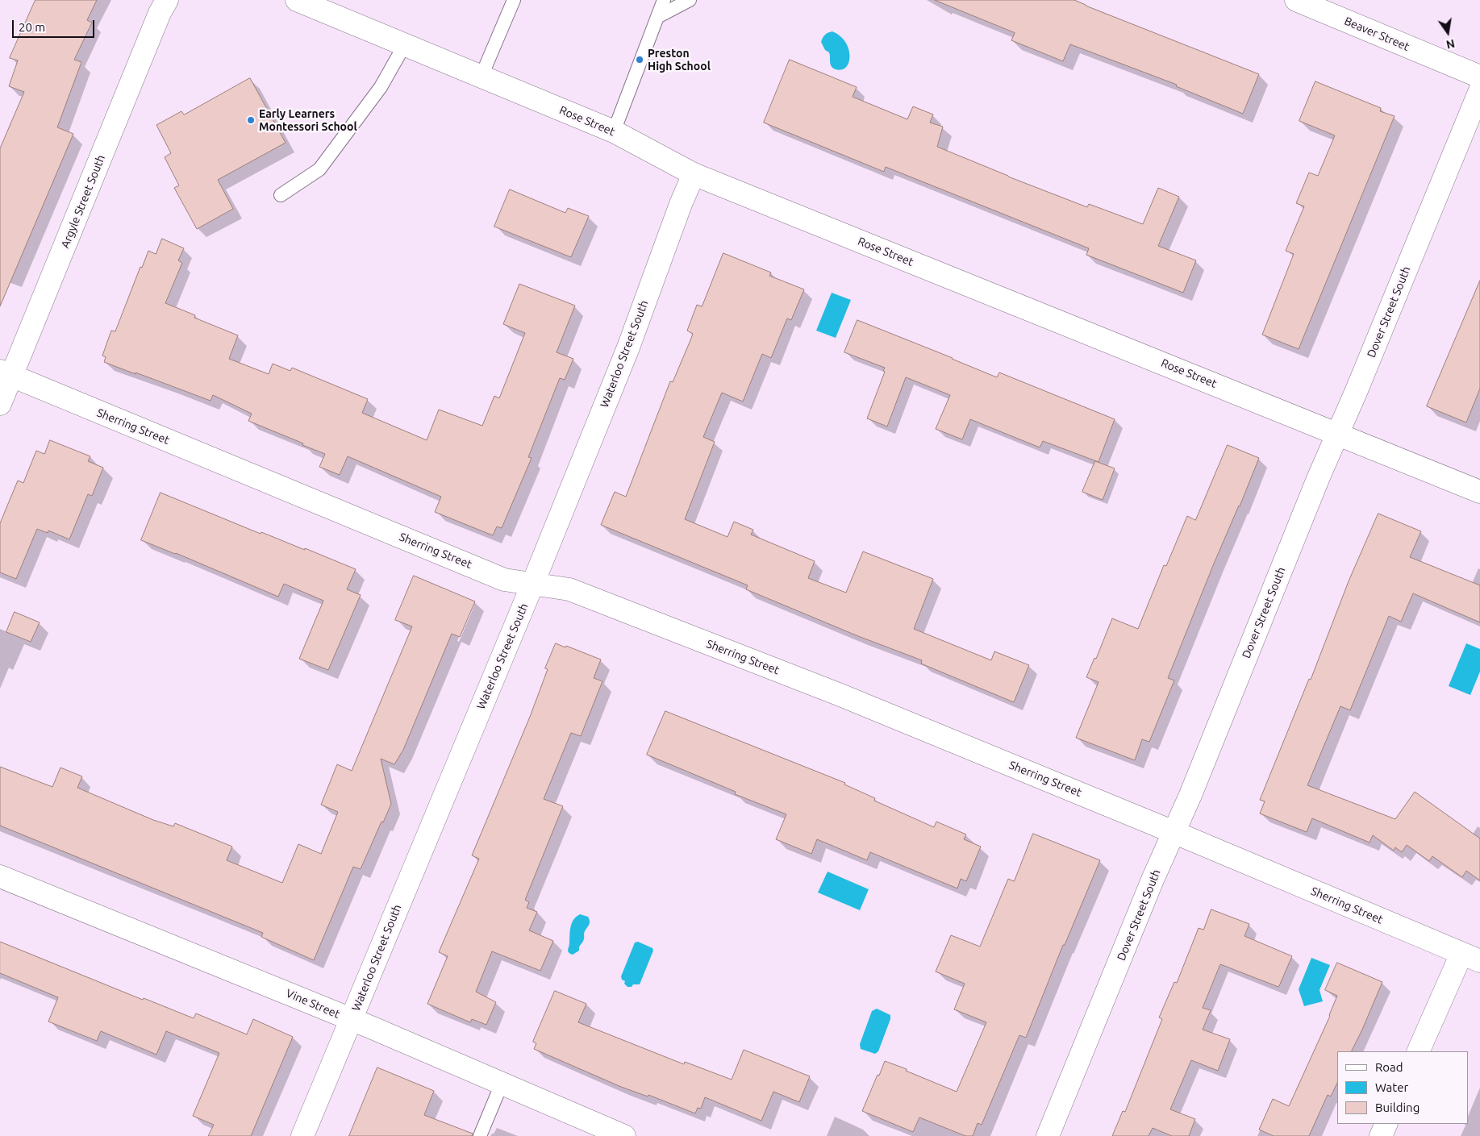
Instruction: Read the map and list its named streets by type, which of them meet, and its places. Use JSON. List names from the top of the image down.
{
  "streets": {
    "street": [
      "Beaver Street",
      "Rose Street",
      "Argyle Street South",
      "Dover Street South",
      "Waterloo Street South",
      "Sherring Street",
      "Vine Street"
    ]
  },
  "crossings": [
    ["Rose Street", "Dover Street South"],
    ["Rose Street", "Waterloo Street South"],
    ["Argyle Street South", "Sherring Street"],
    ["Dover Street South", "Sherring Street"],
    ["Waterloo Street South", "Sherring Street"],
    ["Waterloo Street South", "Vine Street"]
  ],
  "places": ["Preston High School", "Early Learners Montessori School"],
  "legend": ["Road", "Water", "Building"],
  "scale_bar": "20 m",
  "north": "bottom"
}
